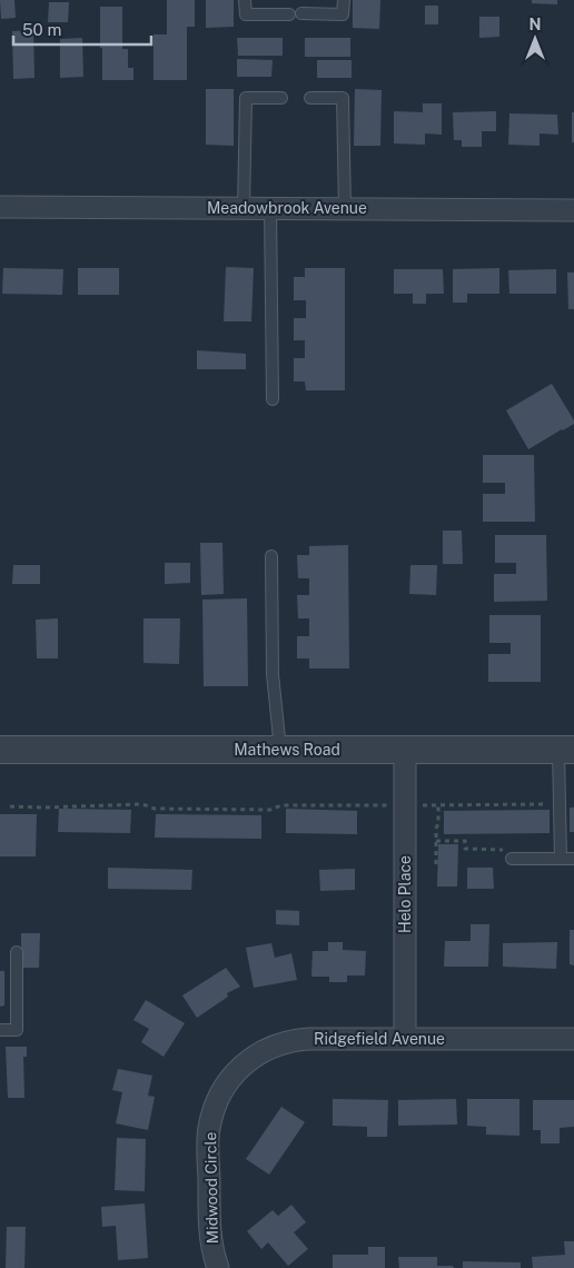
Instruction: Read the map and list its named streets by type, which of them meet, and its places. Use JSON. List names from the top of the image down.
{
  "streets": {
    "street": [
      "Meadowbrook Avenue",
      "Mathews Road",
      "Helo Place",
      "Ridgefield Avenue",
      "Midwood Circle"
    ]
  },
  "crossings": [
    ["Mathews Road", "Helo Place"],
    ["Helo Place", "Ridgefield Avenue"],
    ["Ridgefield Avenue", "Midwood Circle"]
  ],
  "scale_bar": "50 m",
  "north": "top"
}
